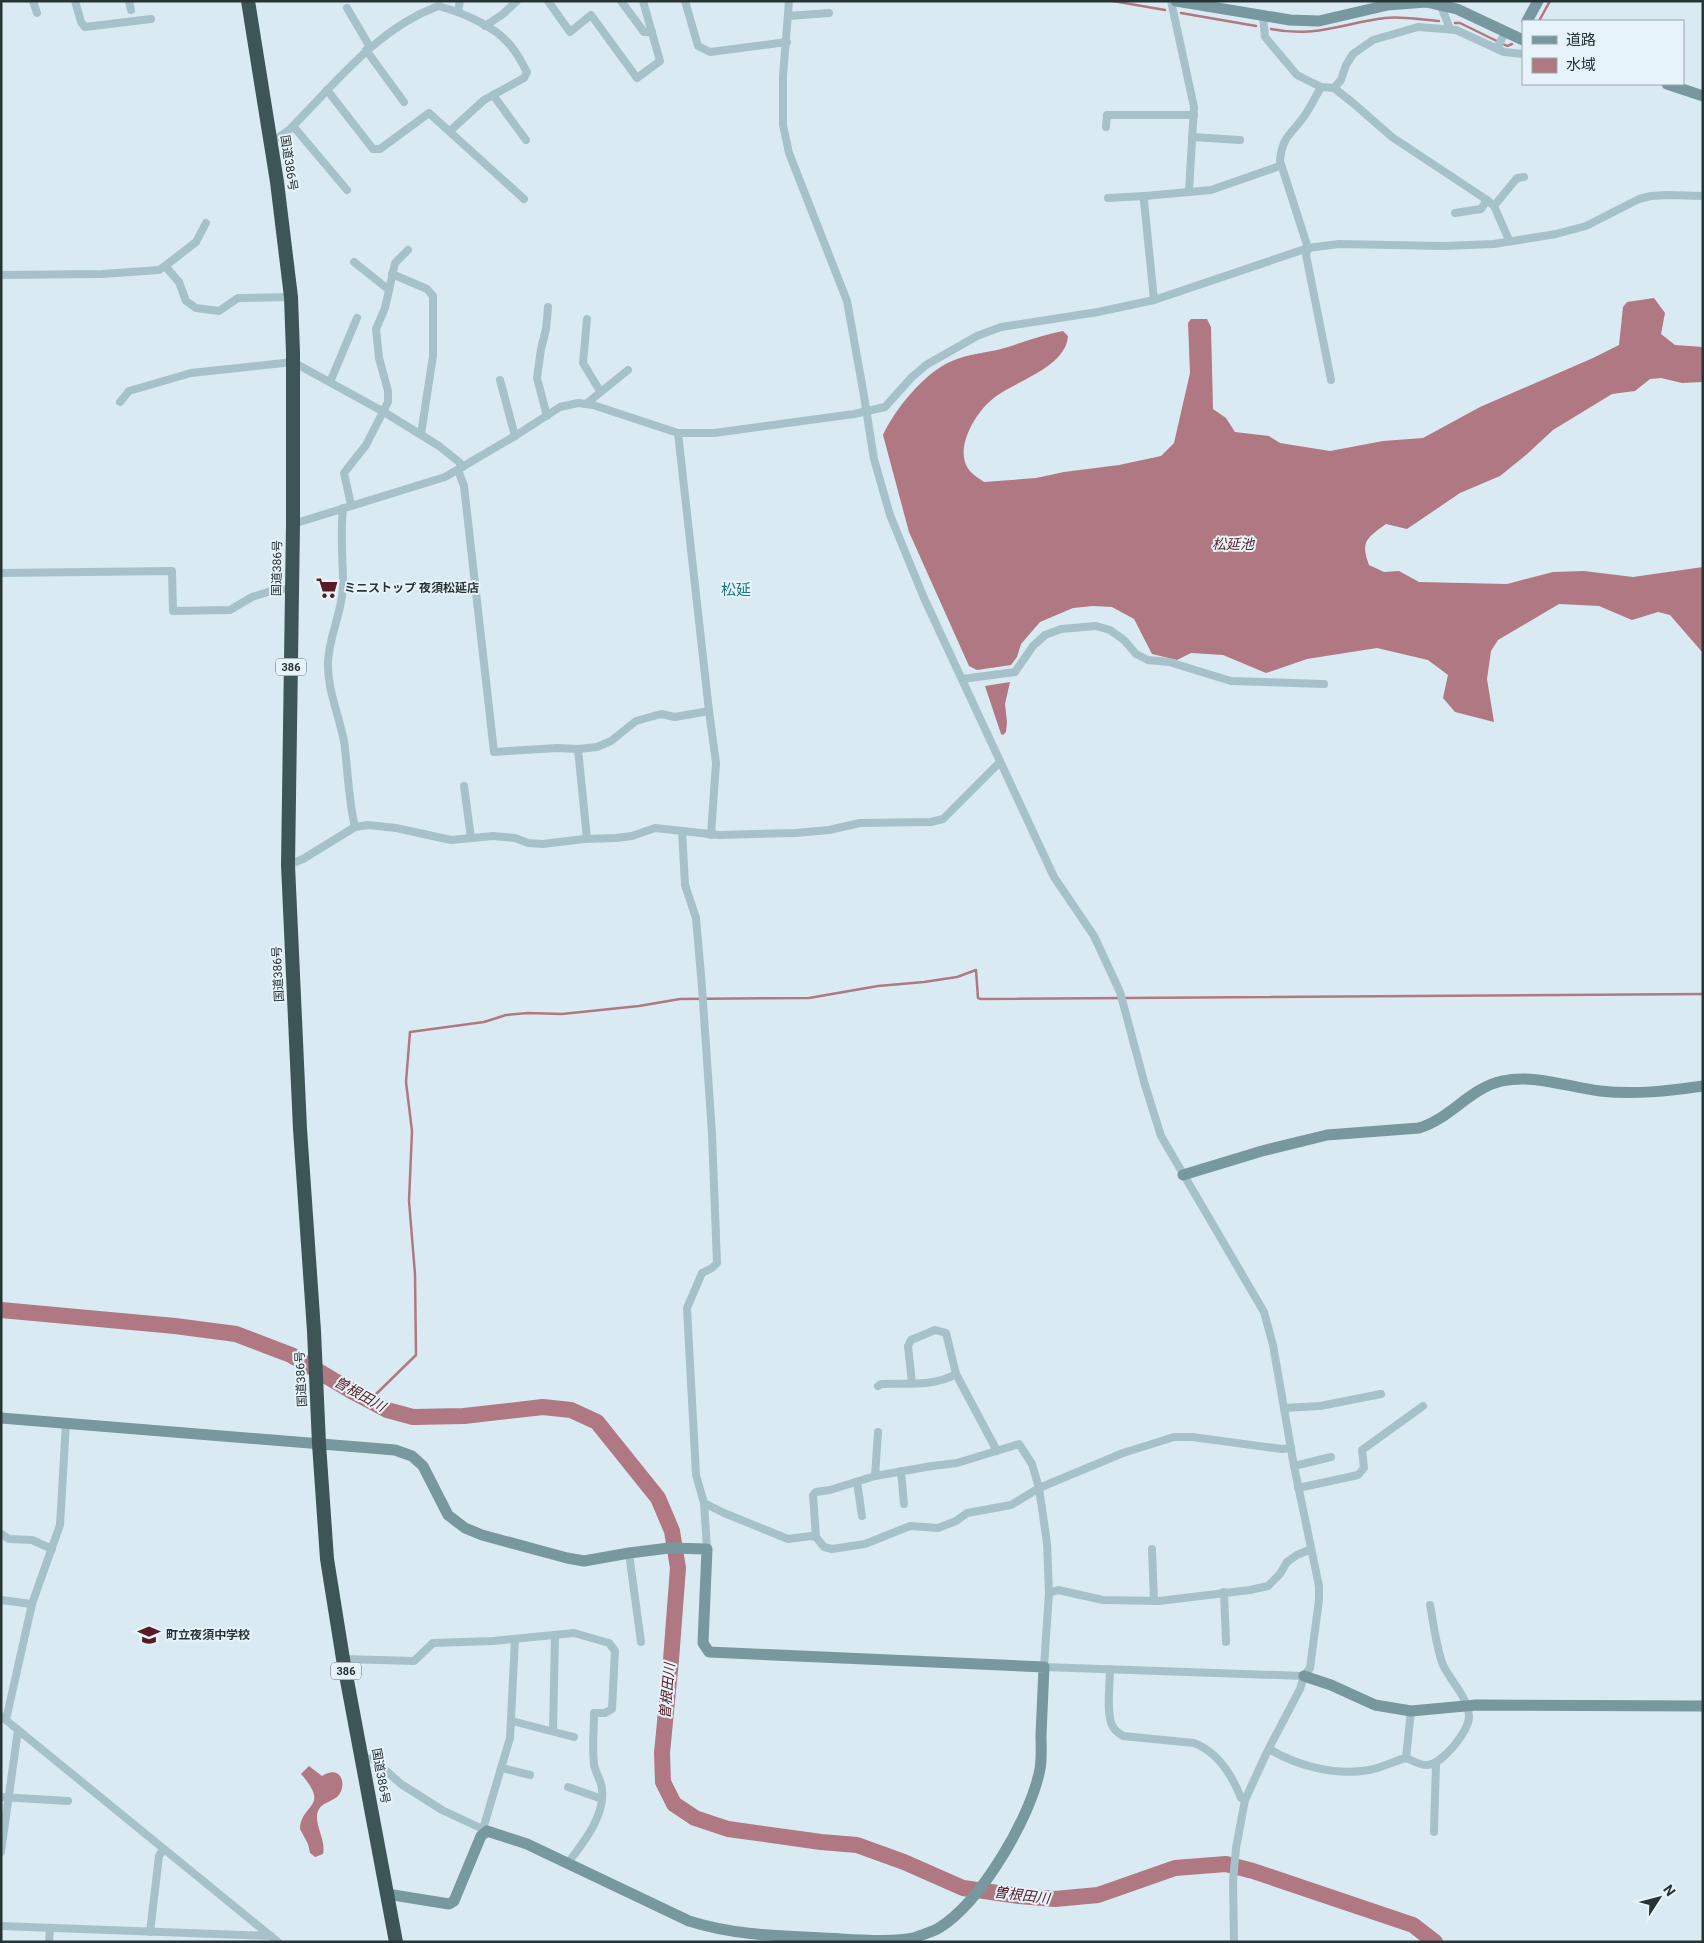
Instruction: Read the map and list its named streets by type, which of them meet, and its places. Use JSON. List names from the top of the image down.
{
  "streets": {
    "highway": ["国道386号", "386"]
  },
  "districts": ["松延"],
  "water": ["松延池", "曽根田川"],
  "places": {
    "supermarket": ["ミニストップ 夜須松延店"],
    "school or university": ["町立夜須中学校"]
  },
  "legend": ["道路", "水域"],
  "north": "top right"
}
